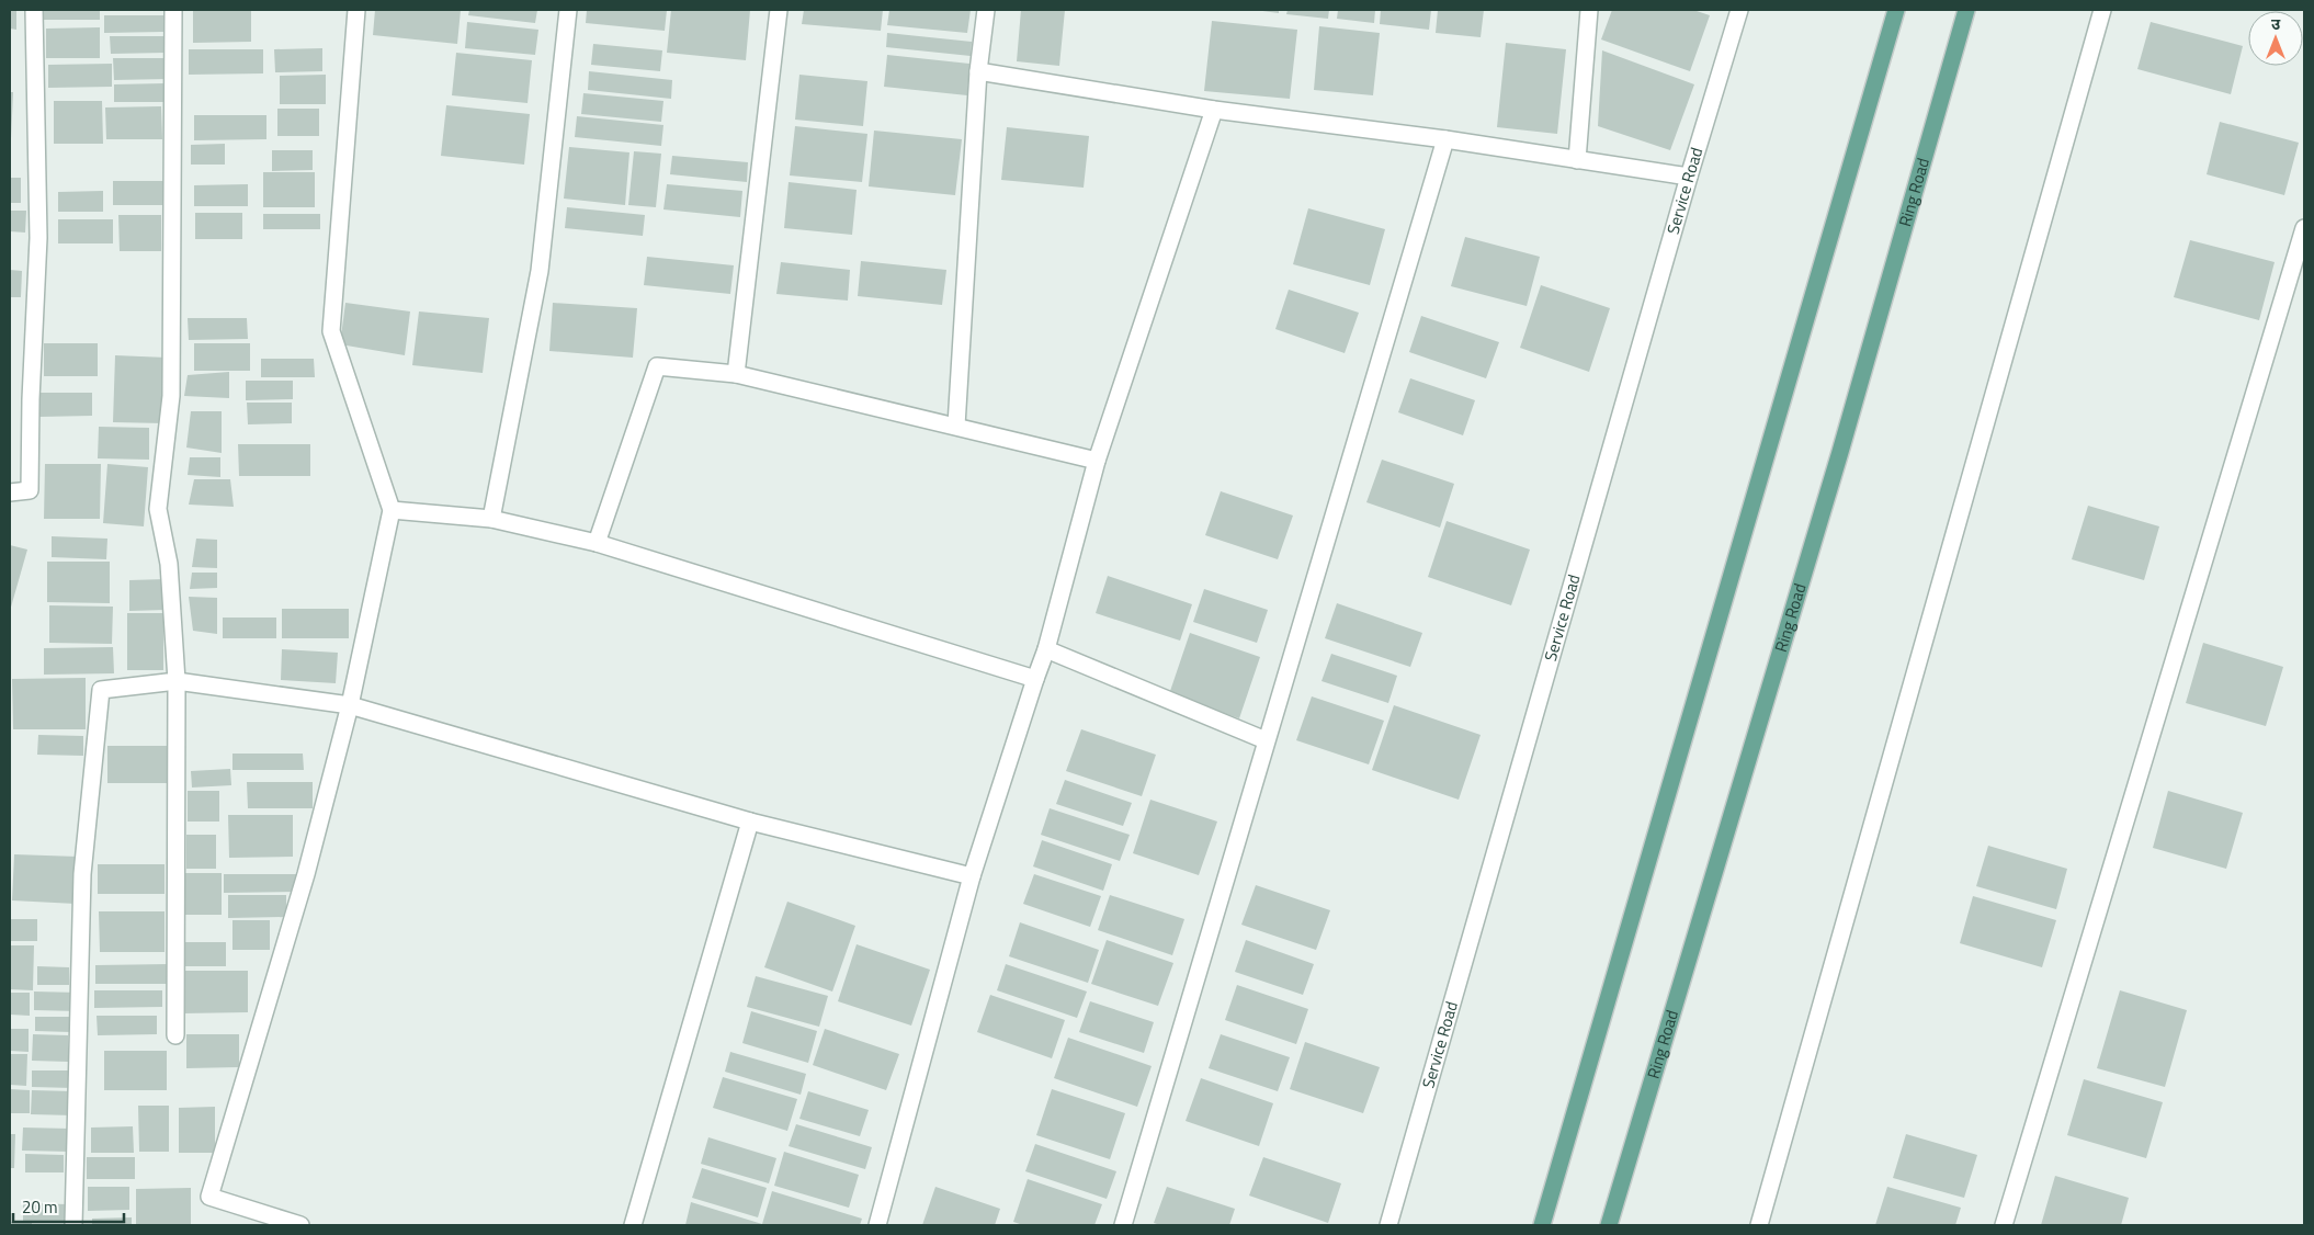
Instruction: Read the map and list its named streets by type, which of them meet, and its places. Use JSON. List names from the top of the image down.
{
  "streets": {
    "main road": ["Ring Road"],
    "street": ["Service Road"]
  },
  "scale_bar": "20 m",
  "north": "top"
}
